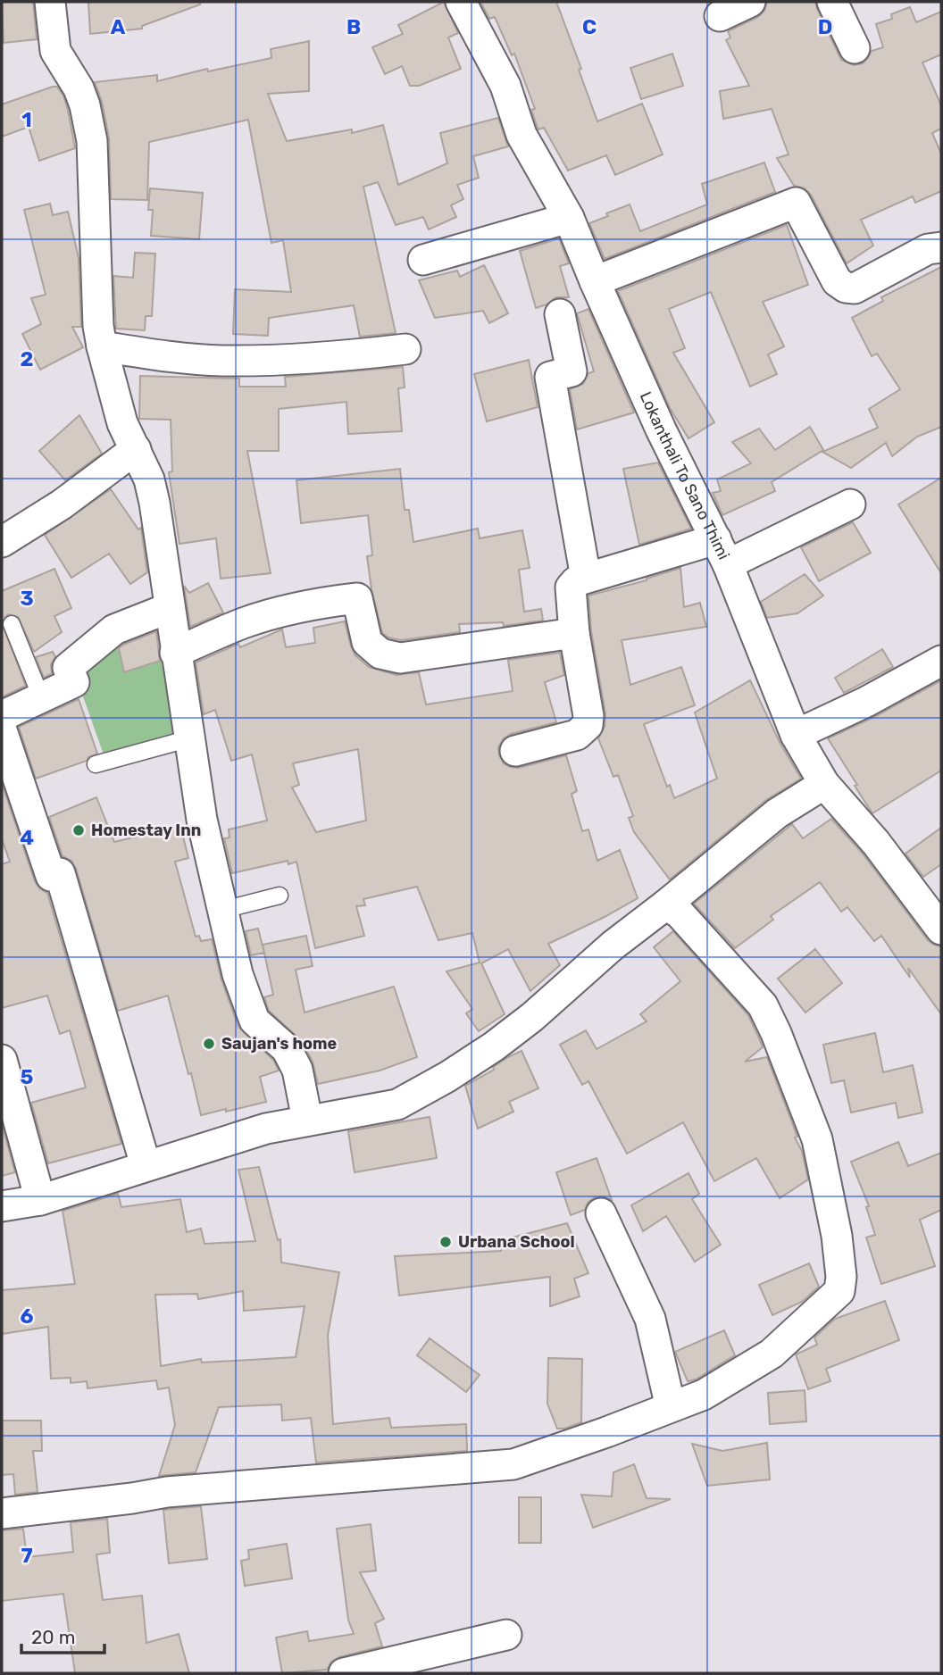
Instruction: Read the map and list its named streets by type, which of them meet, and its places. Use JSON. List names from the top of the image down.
{
  "streets": {
    "street": ["Lokanthali To Sano Thimi"]
  },
  "places": ["Homestay Inn", "Saujan's home", "Urbana School"],
  "scale_bar": "20 m",
  "grid": {
    "columns": [
      "A",
      "B",
      "C",
      "D"
    ],
    "rows": [
      "1",
      "2",
      "3",
      "4",
      "5",
      "6",
      "7"
    ]
  }
}
